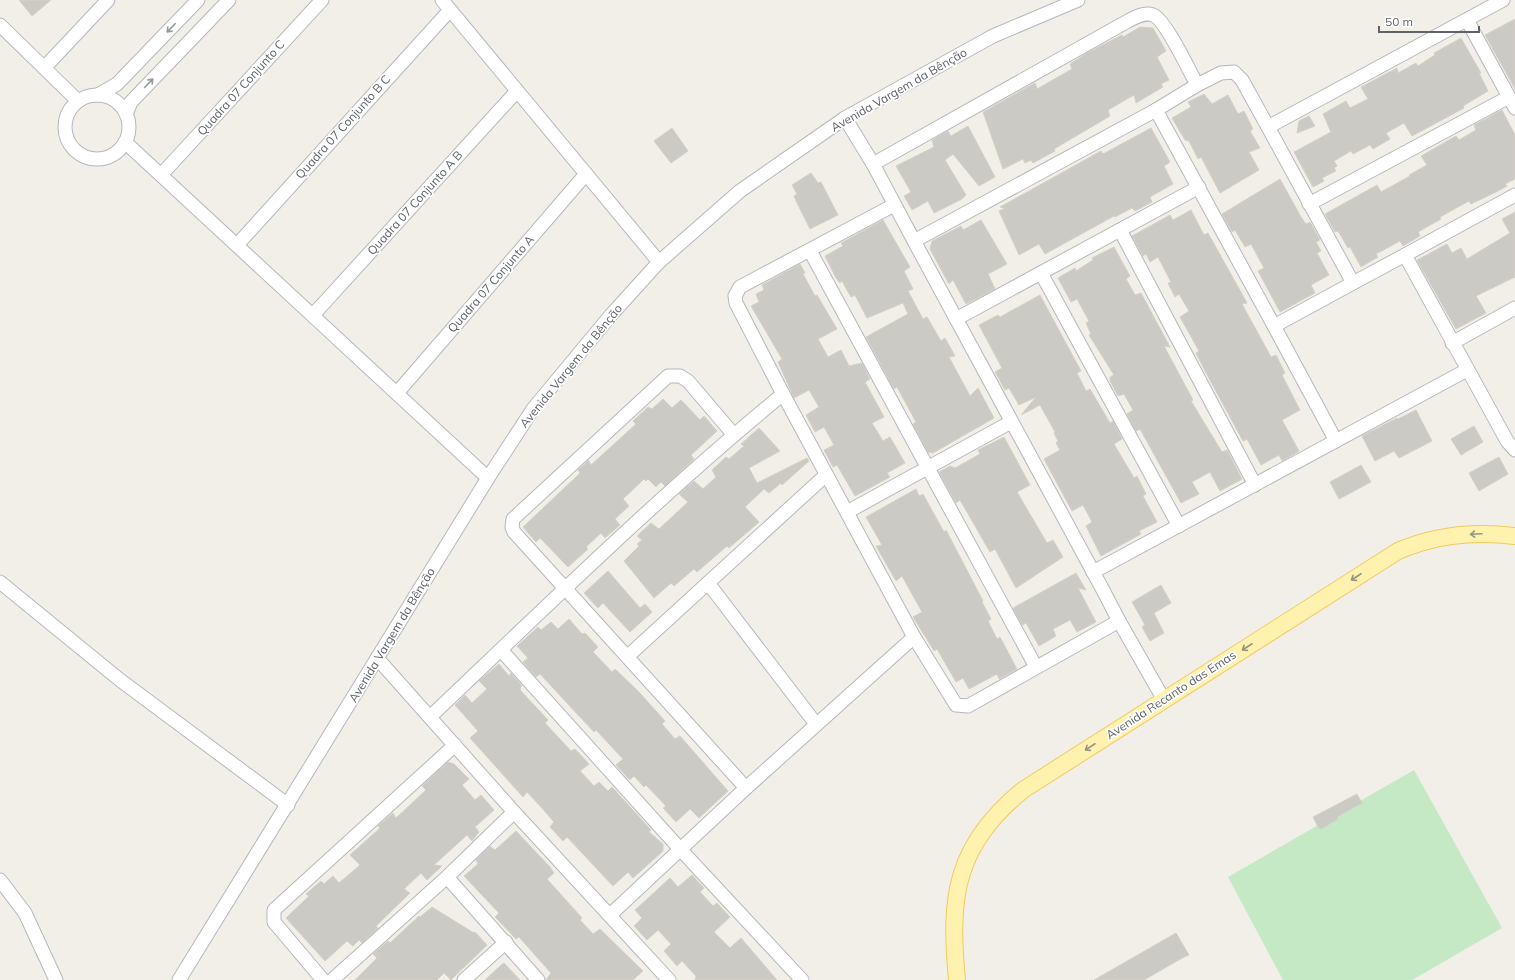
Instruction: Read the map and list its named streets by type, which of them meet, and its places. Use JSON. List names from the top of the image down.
{
  "streets": {
    "main road": ["Avenida Recanto das Emas"],
    "street": [
      "Quadra 07 Conjunto C",
      "Avenida Vargem da Bênção",
      "Quadra 07 Conjunto B C",
      "Quadra 07 Conjunto A B",
      "Quadra 07 Conjunto A"
    ]
  },
  "one_way": ["Avenida Recanto das Emas"],
  "scale_bar": "50 m"
}
